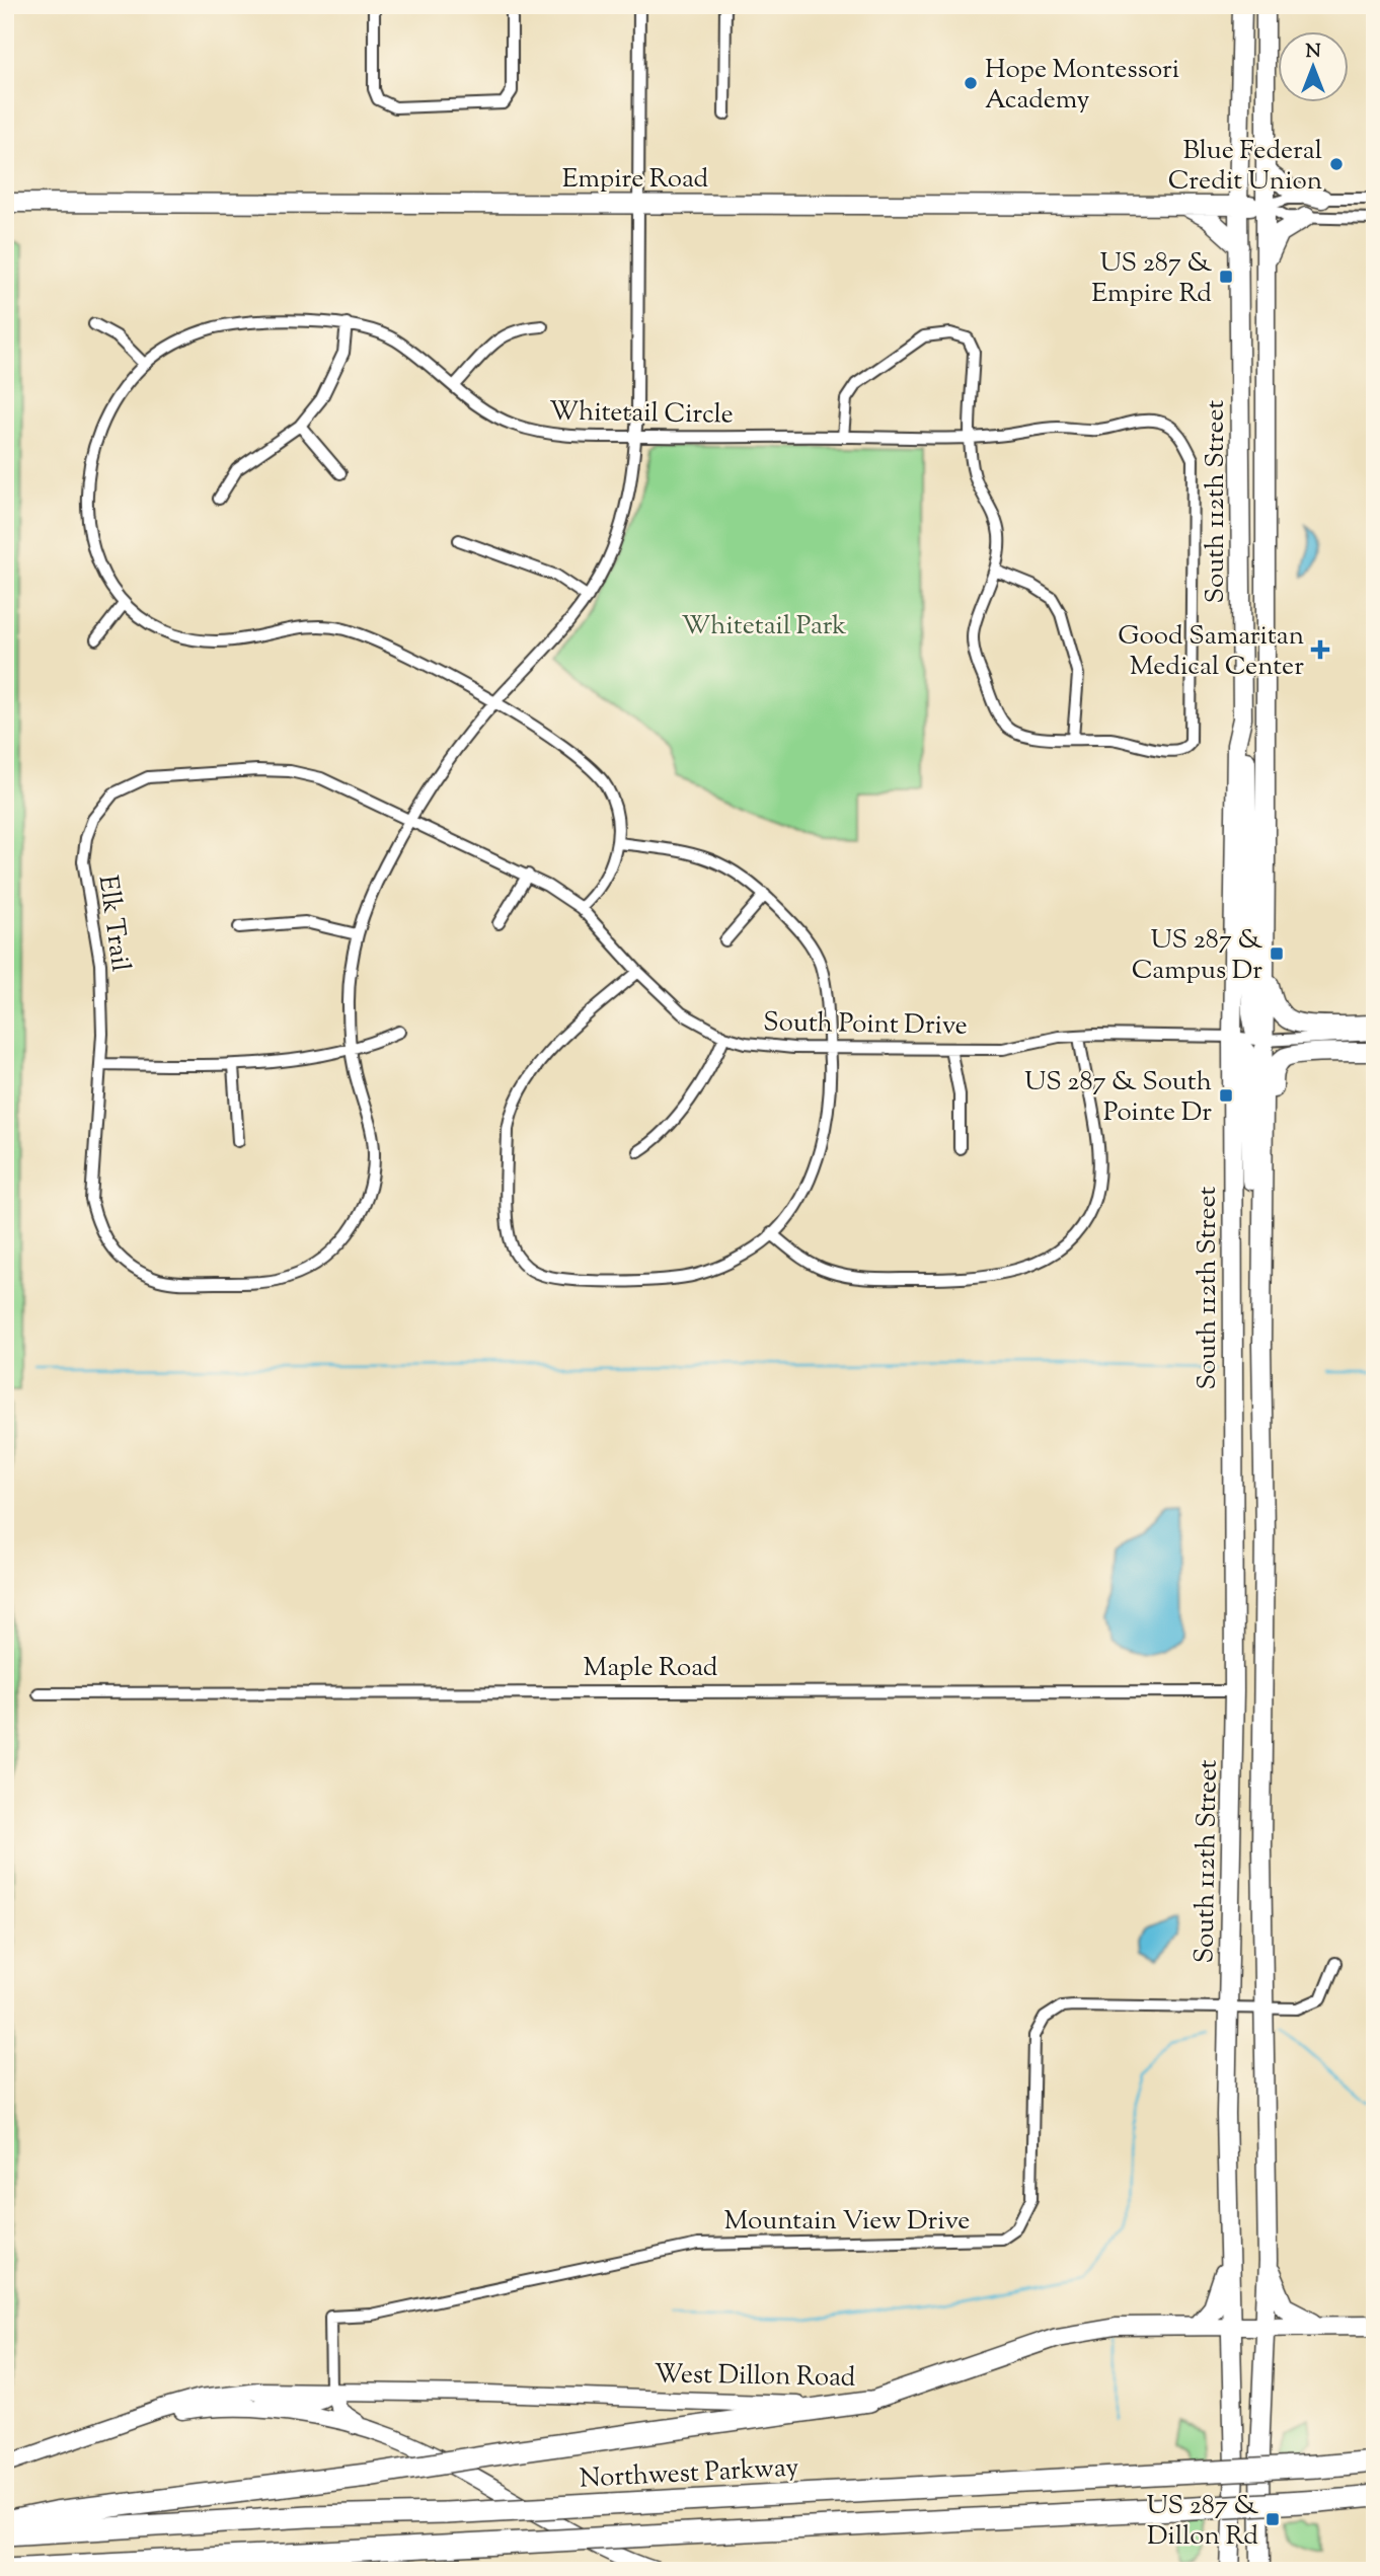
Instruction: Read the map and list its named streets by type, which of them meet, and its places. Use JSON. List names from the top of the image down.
{
  "streets": {
    "highway": ["Northwest Parkway"],
    "main road": [
      "Empire Road",
      "South 112th Street",
      "Maple Road",
      "West Dillon Road"
    ],
    "street": [
      "Whitetail Circle",
      "Elk Trail",
      "South Point Drive",
      "Mountain View Drive"
    ]
  },
  "crossings": [
    ["Empire Road", "South 112th Street"],
    ["Empire Road", "Elk Trail"],
    ["Whitetail Circle", "Elk Trail"],
    ["Whitetail Circle", "South Point Drive"],
    ["South 112th Street", "South Point Drive"],
    ["South 112th Street", "Maple Road"],
    ["South 112th Street", "Mountain View Drive"],
    ["South 112th Street", "West Dillon Road"],
    ["Elk Trail", "South Point Drive"],
    ["Mountain View Drive", "West Dillon Road"]
  ],
  "parks": ["Whitetail Park"],
  "places": {
    "other": ["Hope Montessori Academy", "Blue Federal Credit Union"],
    "transit": [
      "US 287 & Empire Rd",
      "US 287 & Campus Dr",
      "US 287 & South Pointe Dr",
      "US 287 & Dillon Rd"
    ],
    "health": ["Good Samaritan Medical Center"]
  },
  "north": "top"
}
